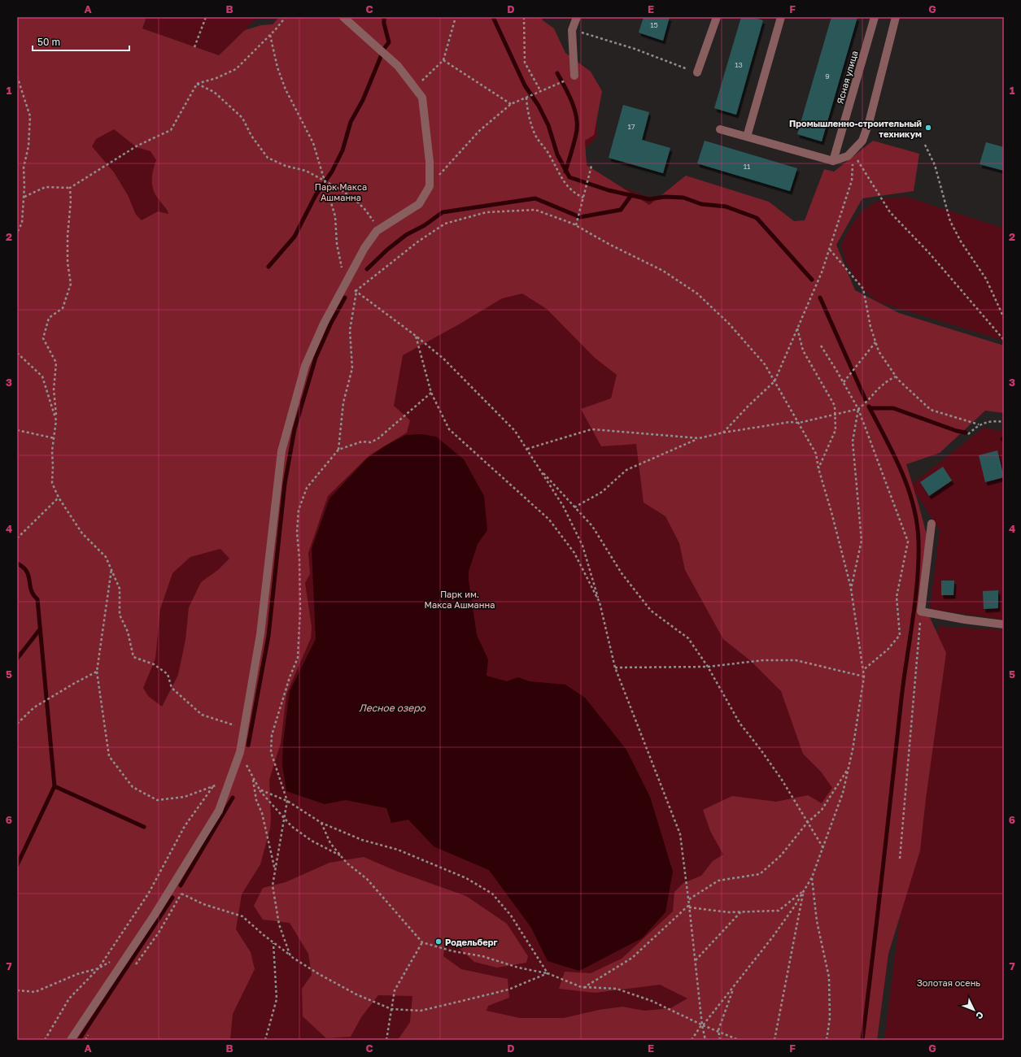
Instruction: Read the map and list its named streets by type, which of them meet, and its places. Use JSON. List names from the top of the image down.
{
  "streets": {
    "street": ["Ясная улица"]
  },
  "water": ["Лесное озеро"],
  "parks": ["Парк Макса Ашманна", "Парк им. Макса Ашманна", "Золотая осень"],
  "places": ["Промышленно-строительный техникум", "Родельберг"],
  "house_numbers": [
    "15",
    "13",
    "9",
    "17",
    "11"
  ],
  "scale_bar": "50 m",
  "north": "bottom right",
  "grid": {
    "columns": [
      "A",
      "B",
      "C",
      "D",
      "E",
      "F",
      "G"
    ],
    "rows": [
      "1",
      "2",
      "3",
      "4",
      "5",
      "6",
      "7"
    ]
  }
}
